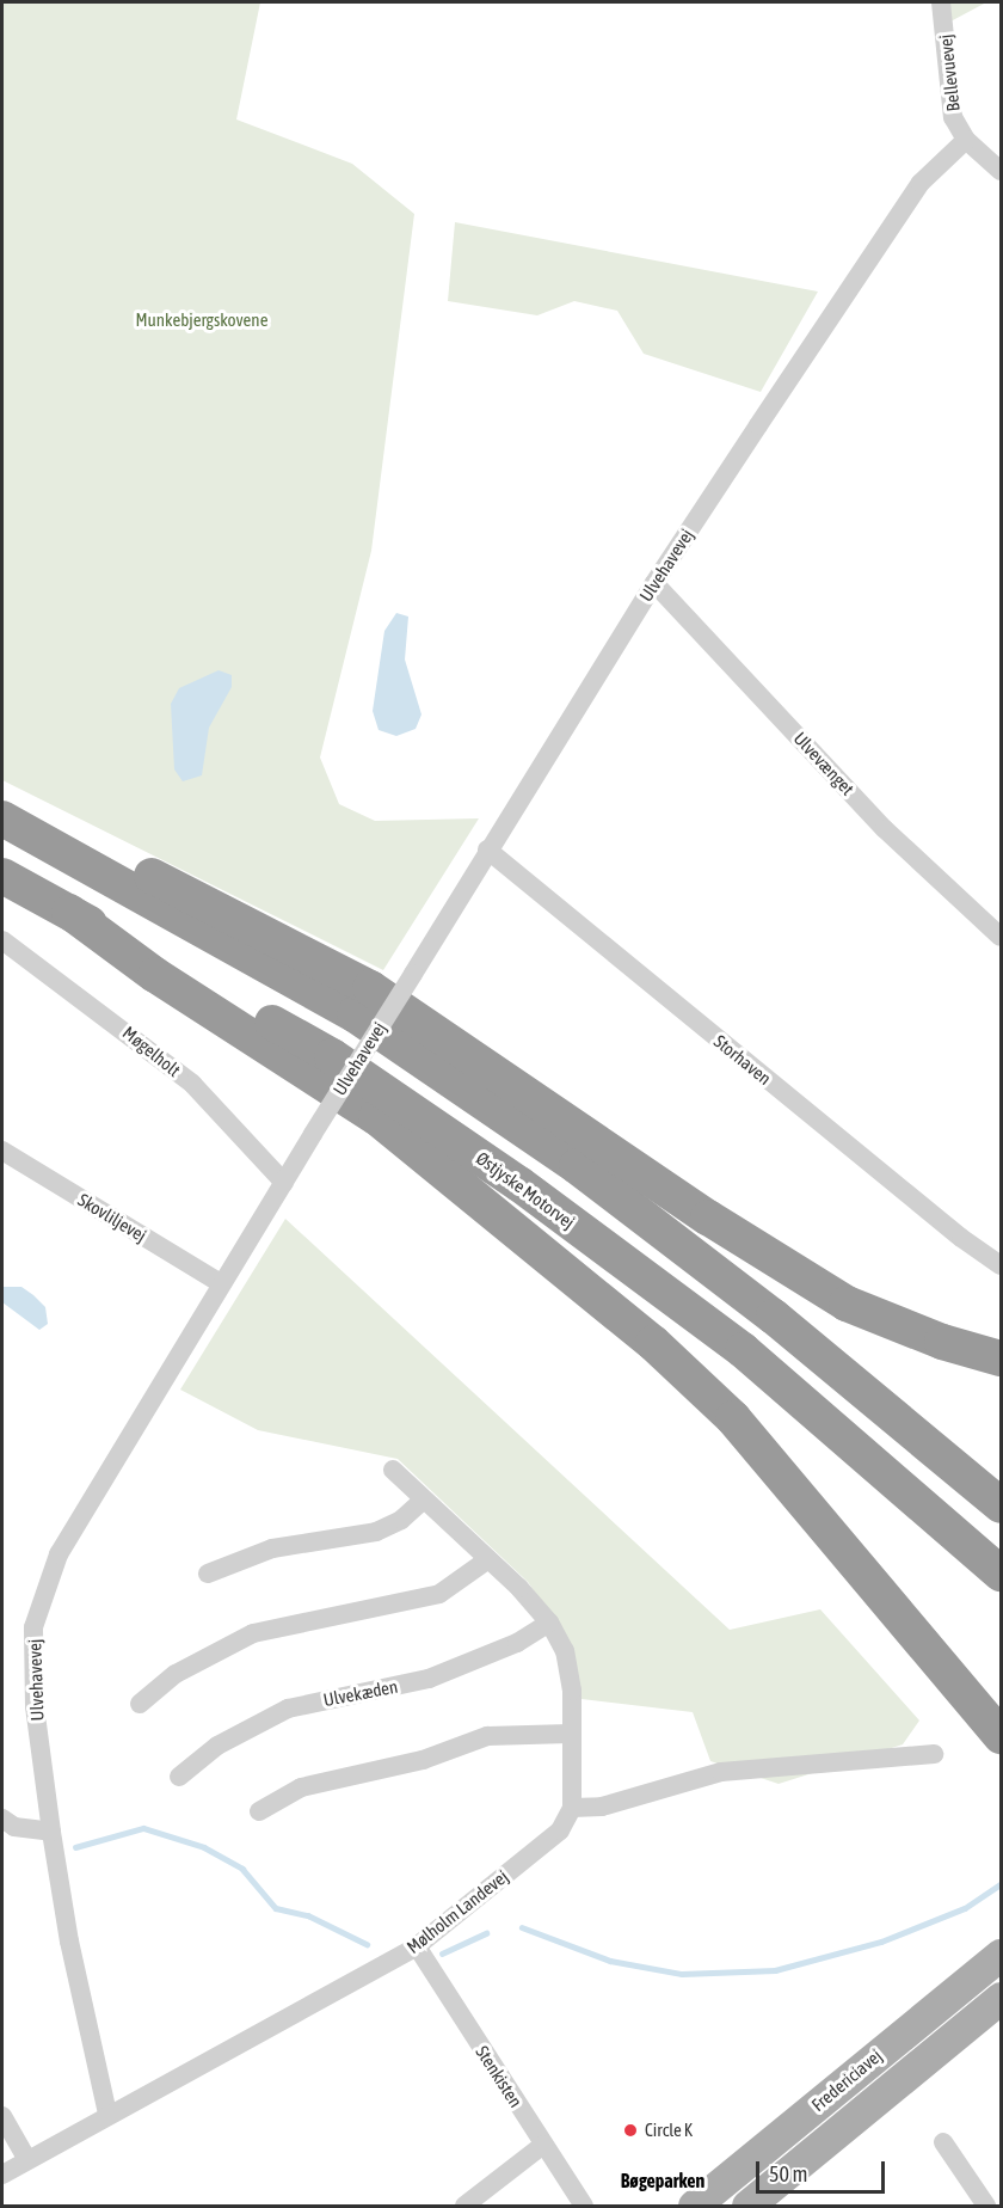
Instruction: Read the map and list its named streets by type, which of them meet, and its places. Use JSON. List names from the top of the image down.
{
  "streets": {
    "highway": ["Østjyske Motorvej"],
    "main road": ["Fredericiavej"],
    "street": [
      "Bellevuevej",
      "Ulvehavevej",
      "Ulvevænget",
      "Møgelholt",
      "Storhaven",
      "Skovliljevej",
      "Ulvekæden",
      "Mølholm Landevej",
      "Stenkisten"
    ]
  },
  "crossings": [
    ["Bellevuevej", "Ulvehavevej"],
    ["Ulvehavevej", "Ulvevænget"],
    ["Ulvehavevej", "Møgelholt"],
    ["Ulvehavevej", "Storhaven"],
    ["Ulvehavevej", "Skovliljevej"],
    ["Ulvehavevej", "Mølholm Landevej"],
    ["Mølholm Landevej", "Stenkisten"]
  ],
  "districts": ["Bøgeparken"],
  "parks": ["Munkebjergskovene"],
  "places": ["Circle K"],
  "scale_bar": "50 m"
}
